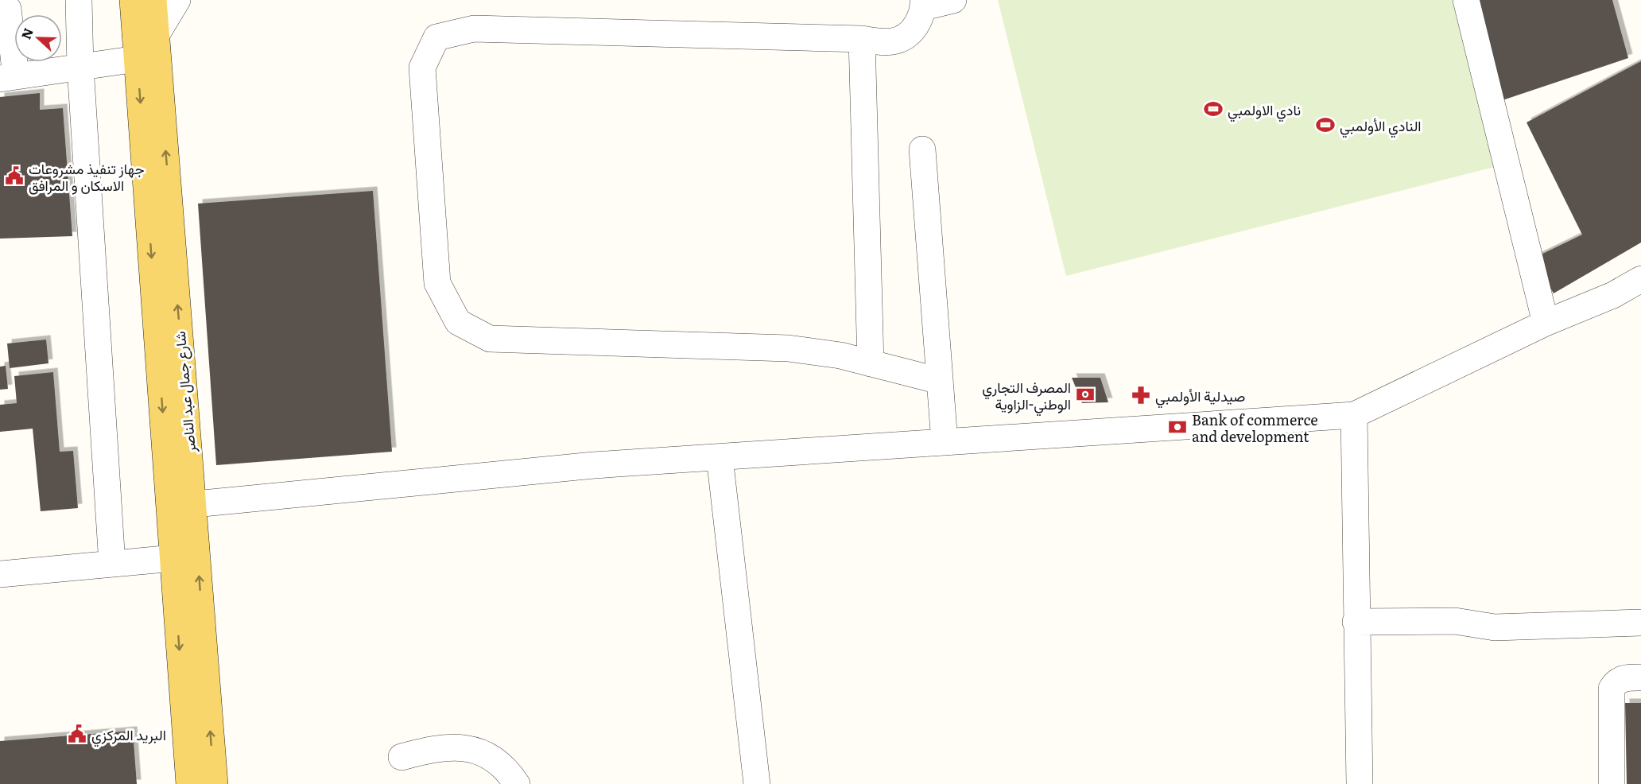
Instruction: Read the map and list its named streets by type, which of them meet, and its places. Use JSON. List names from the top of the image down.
{
  "streets": {
    "main road": ["شارع جمال عبد الناصر"]
  },
  "places": {
    "sports": ["نادي الاولمبي", "النادي الأولمبي"],
    "public building": ["جهاز تنفيذ مشروعات الاسكان و المرافق", "البريد المركزي"],
    "bank": ["المصرف التجاري الوطني-الزاوية", "Bank of commerce and development"],
    "pharmacy": ["صيدلية الأولمبي"]
  },
  "north": "left"
}
